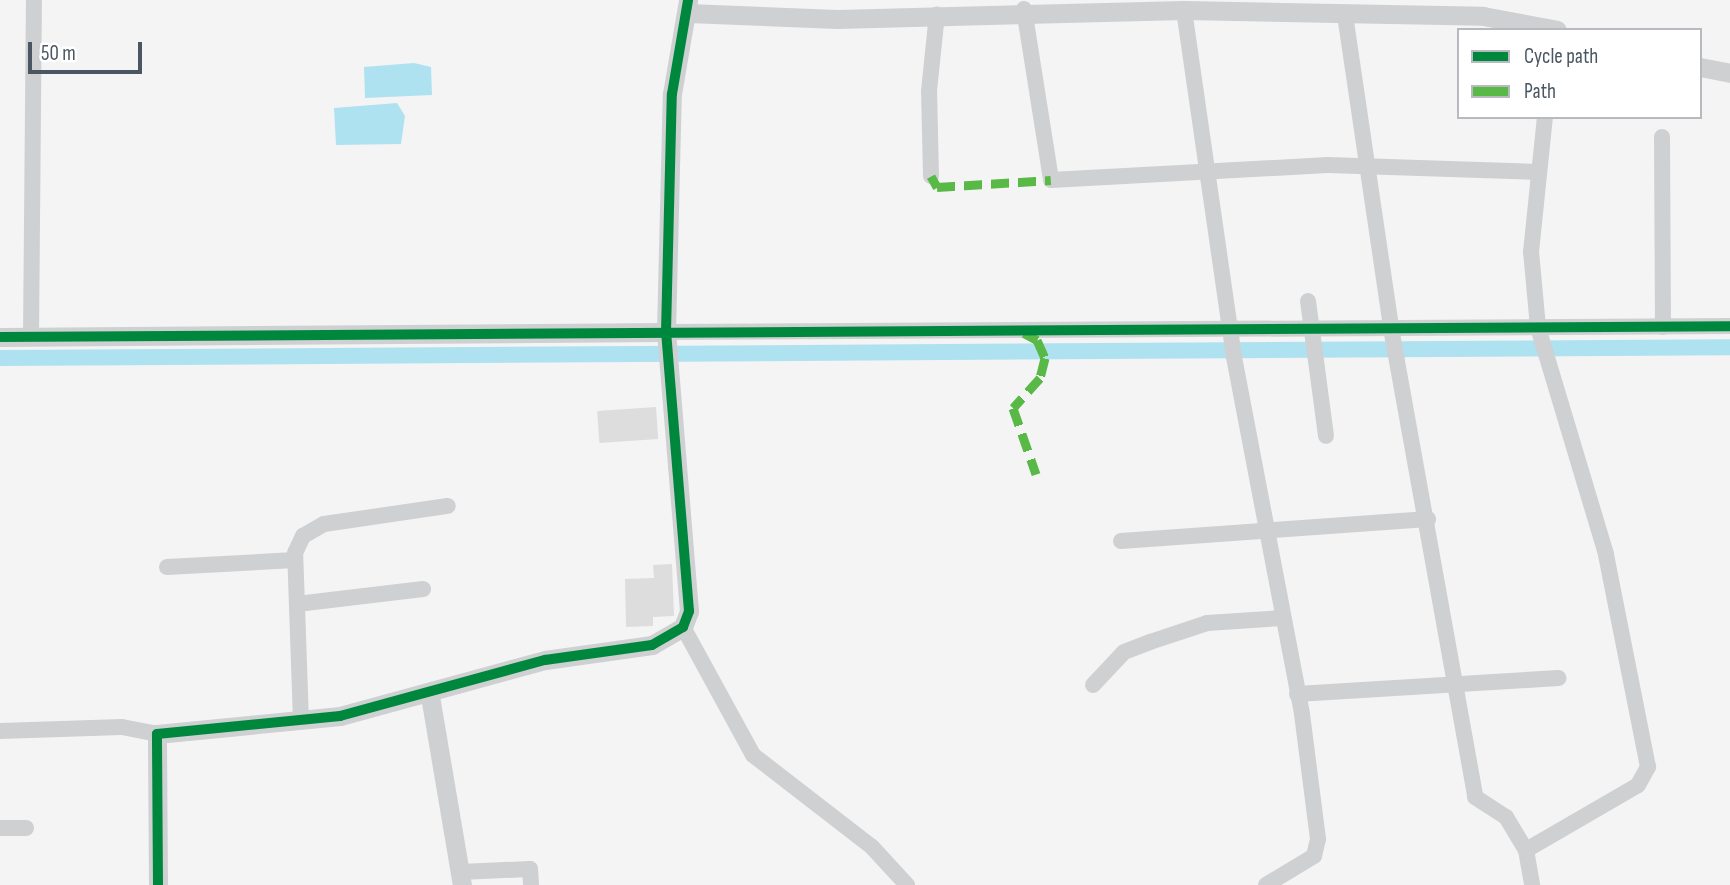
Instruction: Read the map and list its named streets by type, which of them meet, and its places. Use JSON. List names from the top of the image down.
{
  "legend": ["Cycle path", "Path"],
  "scale_bar": "50 m"
}
